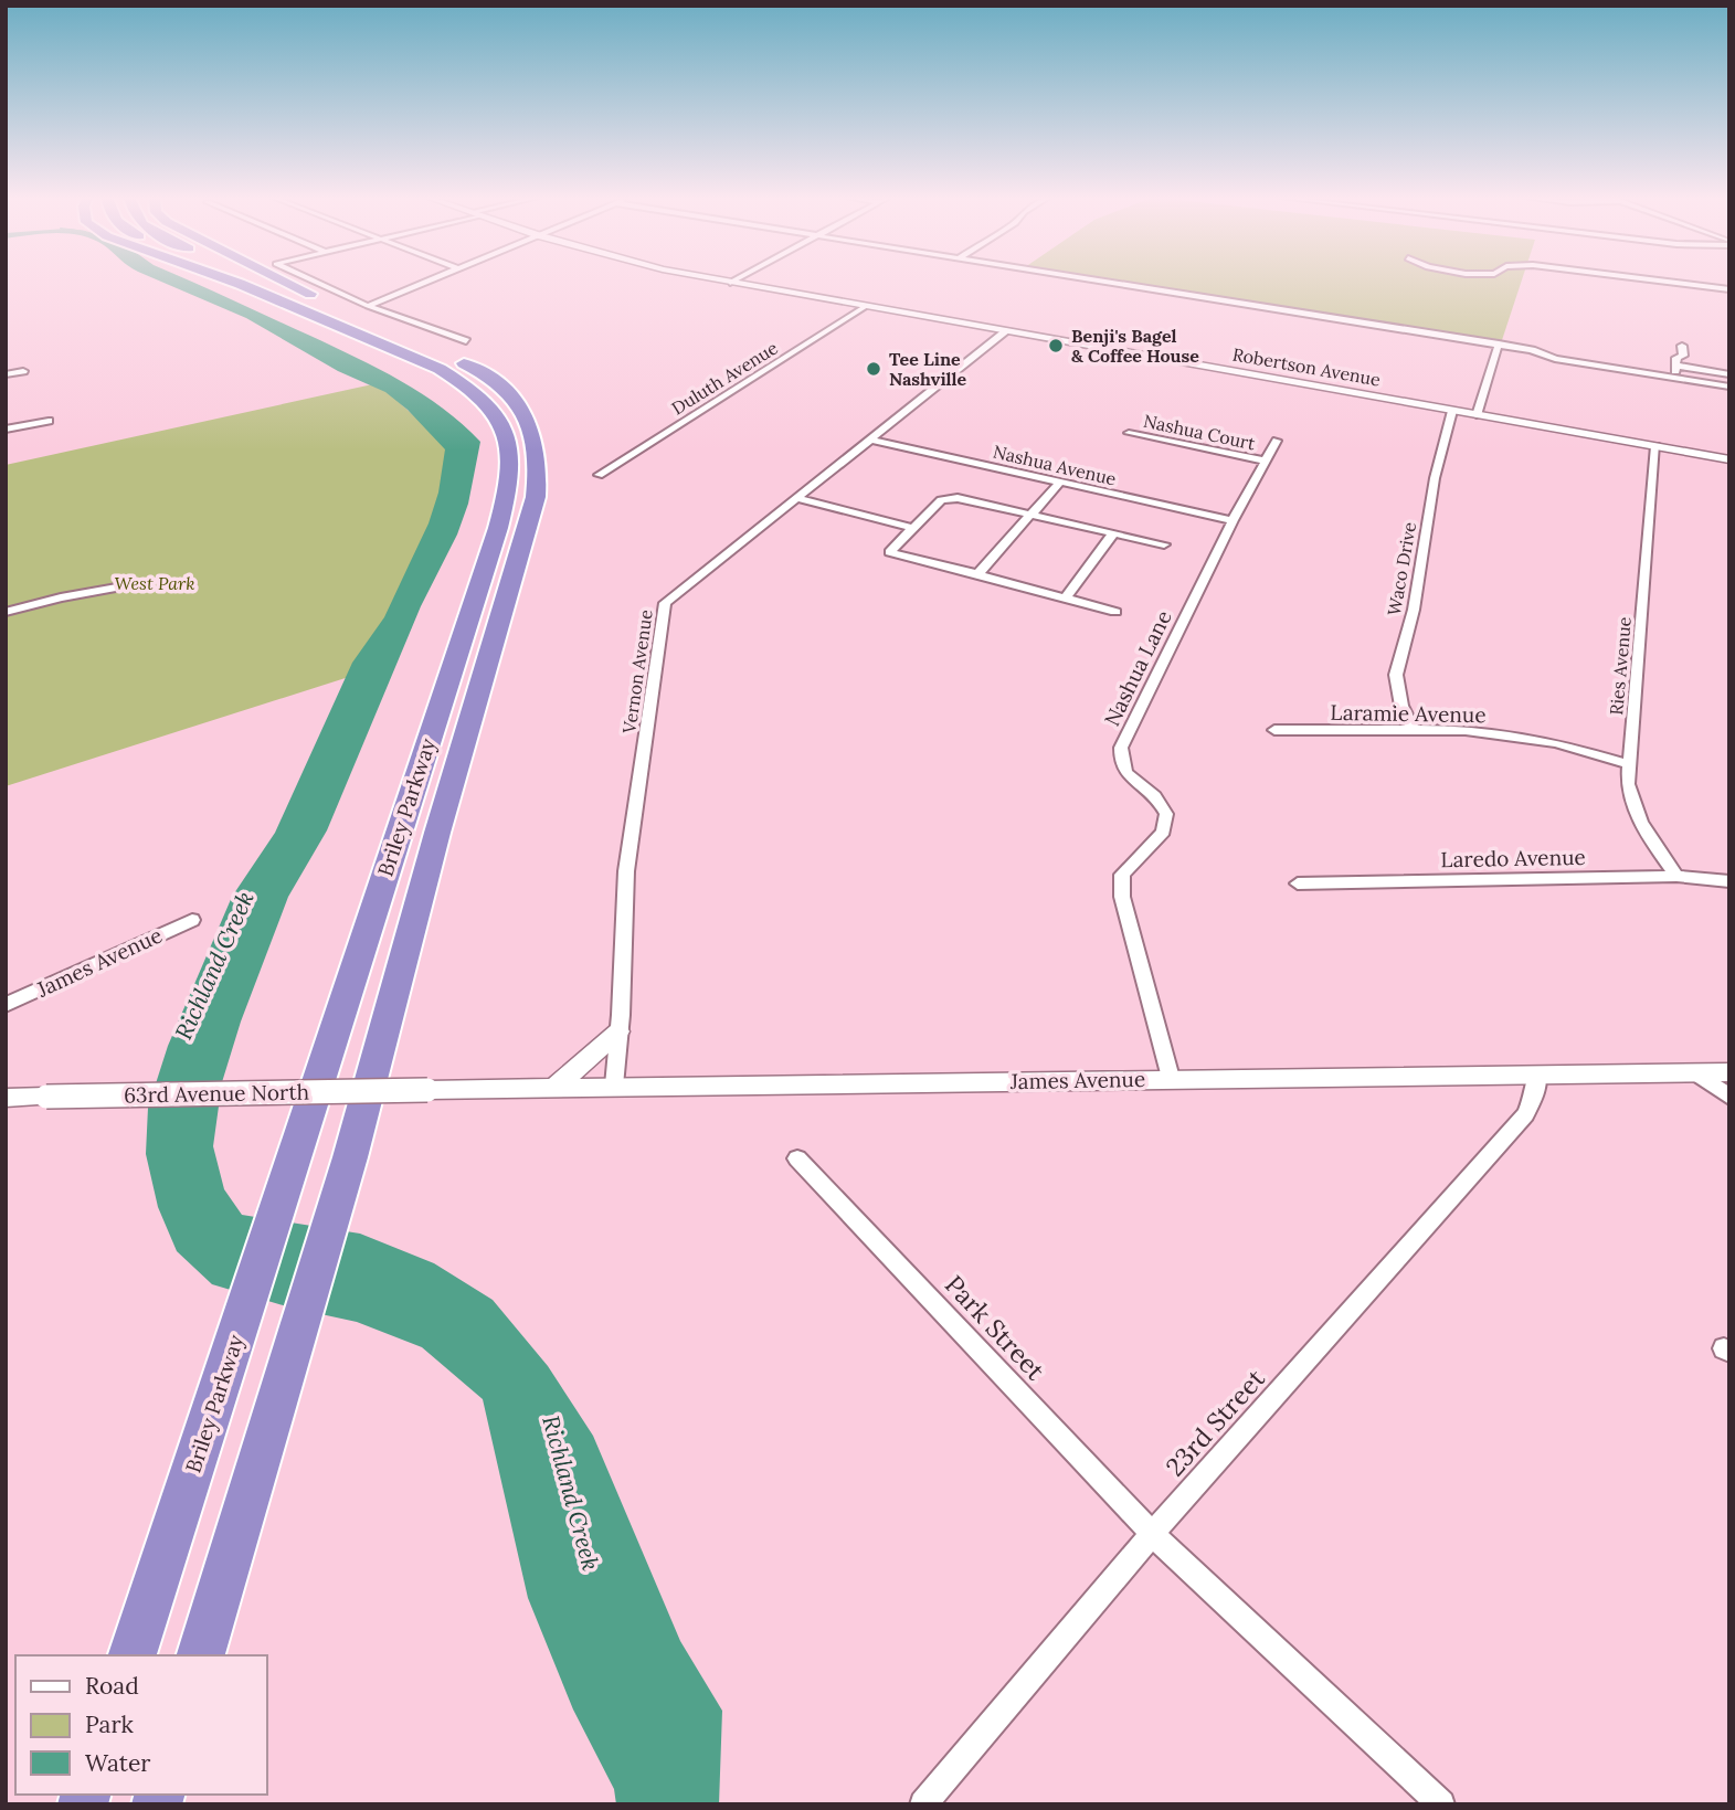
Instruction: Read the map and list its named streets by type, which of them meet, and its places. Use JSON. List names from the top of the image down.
{
  "streets": {
    "highway": ["Briley Parkway"],
    "street": [
      "Robertson Avenue",
      "Duluth Avenue",
      "Nashua Court",
      "Nashua Avenue",
      "Waco Drive",
      "Ries Avenue",
      "Nashua Lane",
      "Vernon Avenue",
      "Laramie Avenue",
      "Laredo Avenue",
      "James Avenue",
      "63rd Avenue North",
      "Park Street",
      "23rd Street"
    ]
  },
  "crossings": [
    ["Robertson Avenue", "Duluth Avenue"],
    ["Robertson Avenue", "Waco Drive"],
    ["Robertson Avenue", "Ries Avenue"],
    ["Robertson Avenue", "Vernon Avenue"],
    ["Nashua Court", "Nashua Lane"],
    ["Nashua Avenue", "Nashua Lane"],
    ["Nashua Avenue", "Vernon Avenue"],
    ["Waco Drive", "Laramie Avenue"],
    ["Ries Avenue", "Laramie Avenue"],
    ["Ries Avenue", "Laredo Avenue"],
    ["Nashua Lane", "James Avenue"],
    ["Vernon Avenue", "James Avenue"],
    ["James Avenue", "63rd Avenue North"],
    ["James Avenue", "23rd Street"],
    ["Park Street", "23rd Street"]
  ],
  "water": ["Richland Creek"],
  "parks": ["West Park"],
  "places": ["Benji's Bagel & Coffee House", "Tee Line Nashville"],
  "legend": ["Road", "Park", "Water"]
}
